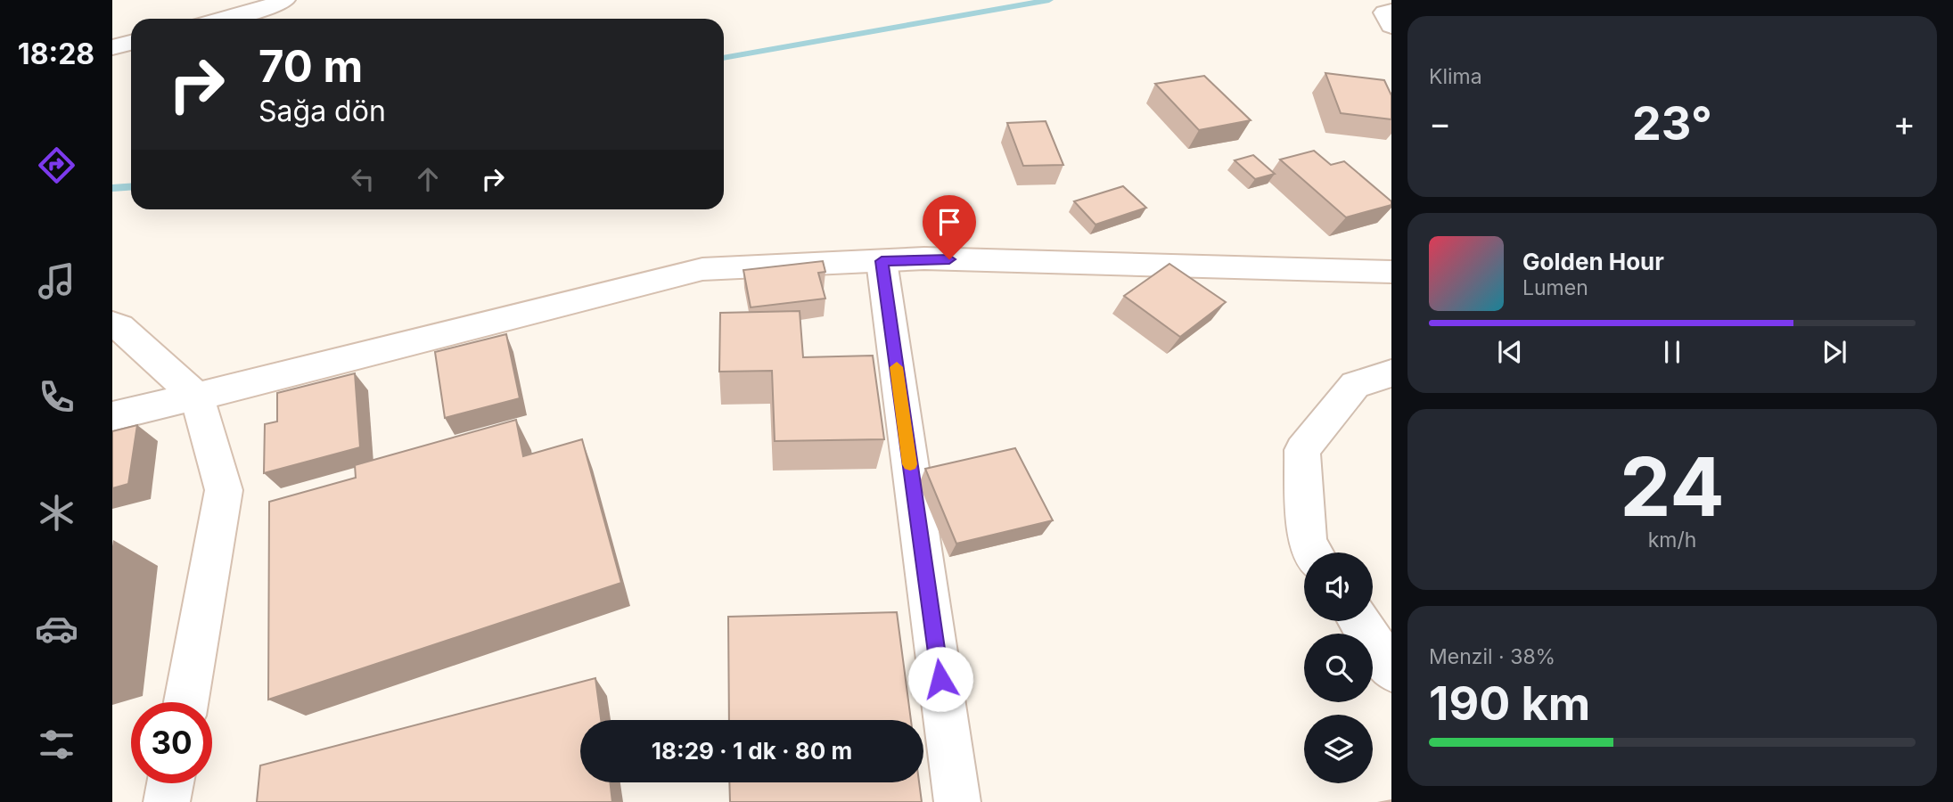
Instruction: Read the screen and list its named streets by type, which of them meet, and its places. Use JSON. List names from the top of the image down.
{
  "page": {
    "tabs": "18:28",
    "tile": [
      "Klima",
      ["24", "km/h"],
      ["Menzil · 38%", "190 km"]
    ],
    "turn": ["70 m", "Sağa dön"],
    "heat": ["−", "23°", "+"],
    "song": ["Golden Hour", "Lumen"],
    "limit": "30",
    "trip": "18:29 · 1 dk · 80 m"
  }
}
